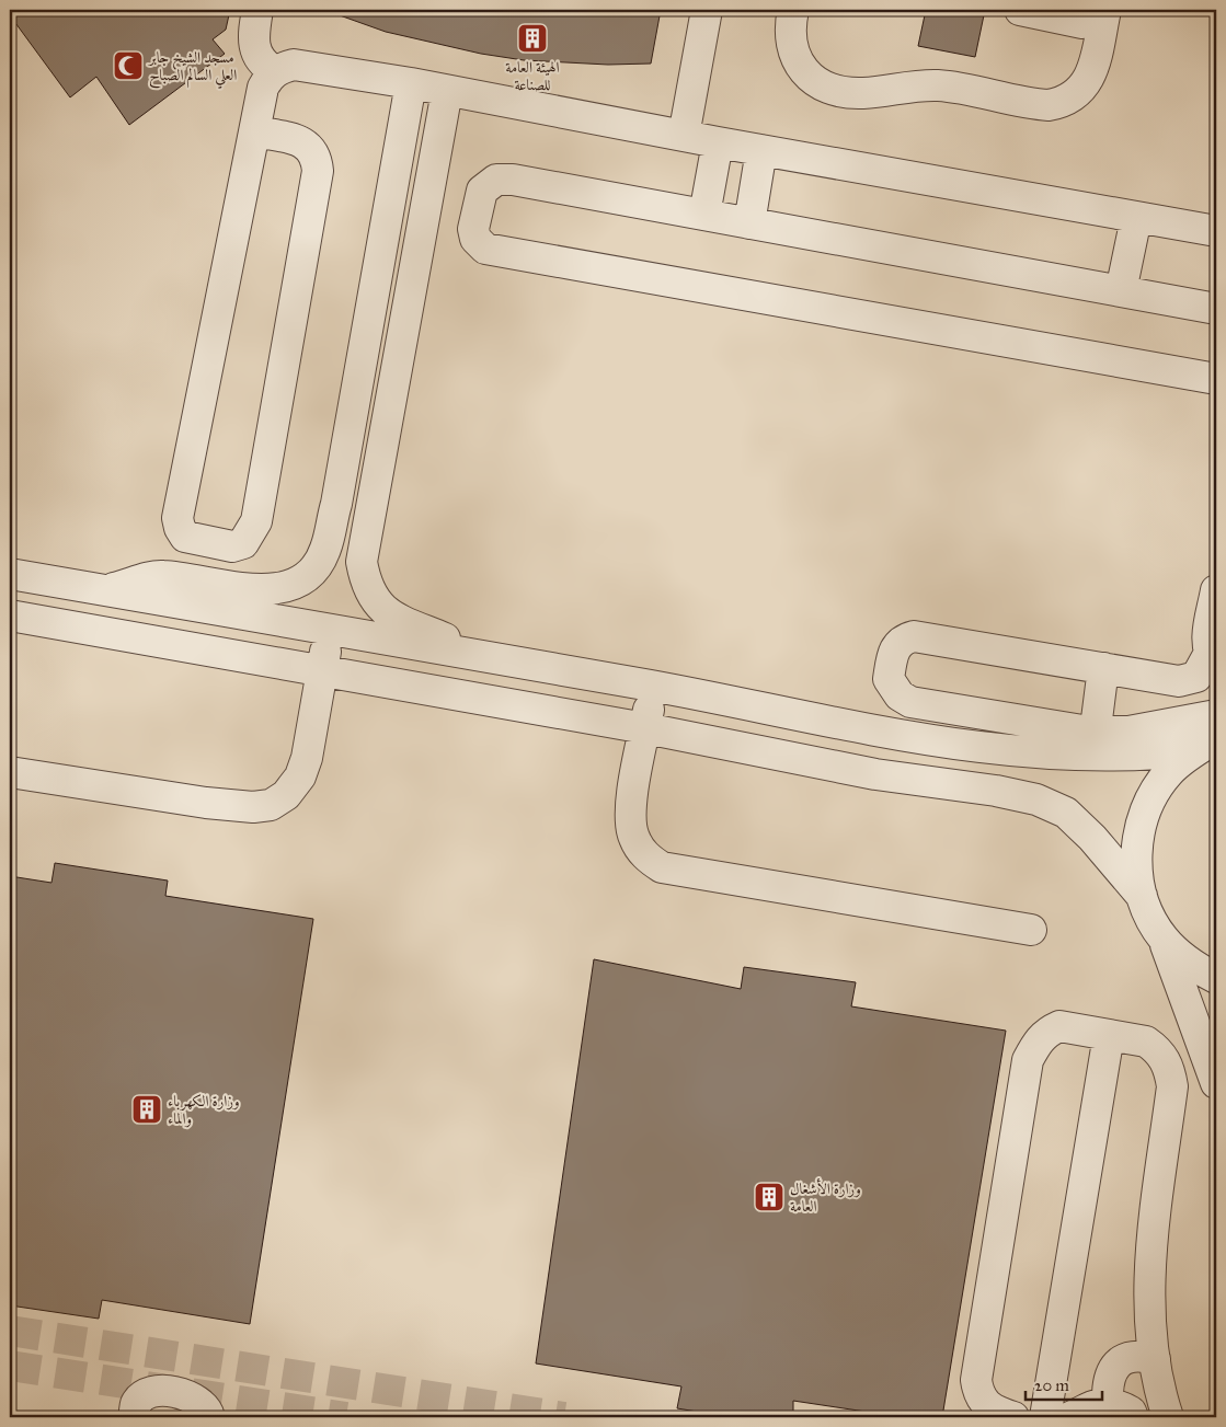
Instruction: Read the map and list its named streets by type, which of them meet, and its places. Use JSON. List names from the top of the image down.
{
  "places": {
    "building": ["الهيئة العامة للصناعة", "وزارة الكهرباء والماء", "وزارة الأشغال العامة"],
    "mosque": ["مسجد الشيخ جابر العلي السالم الصباح"]
  },
  "scale_bar": "20 m"
}
